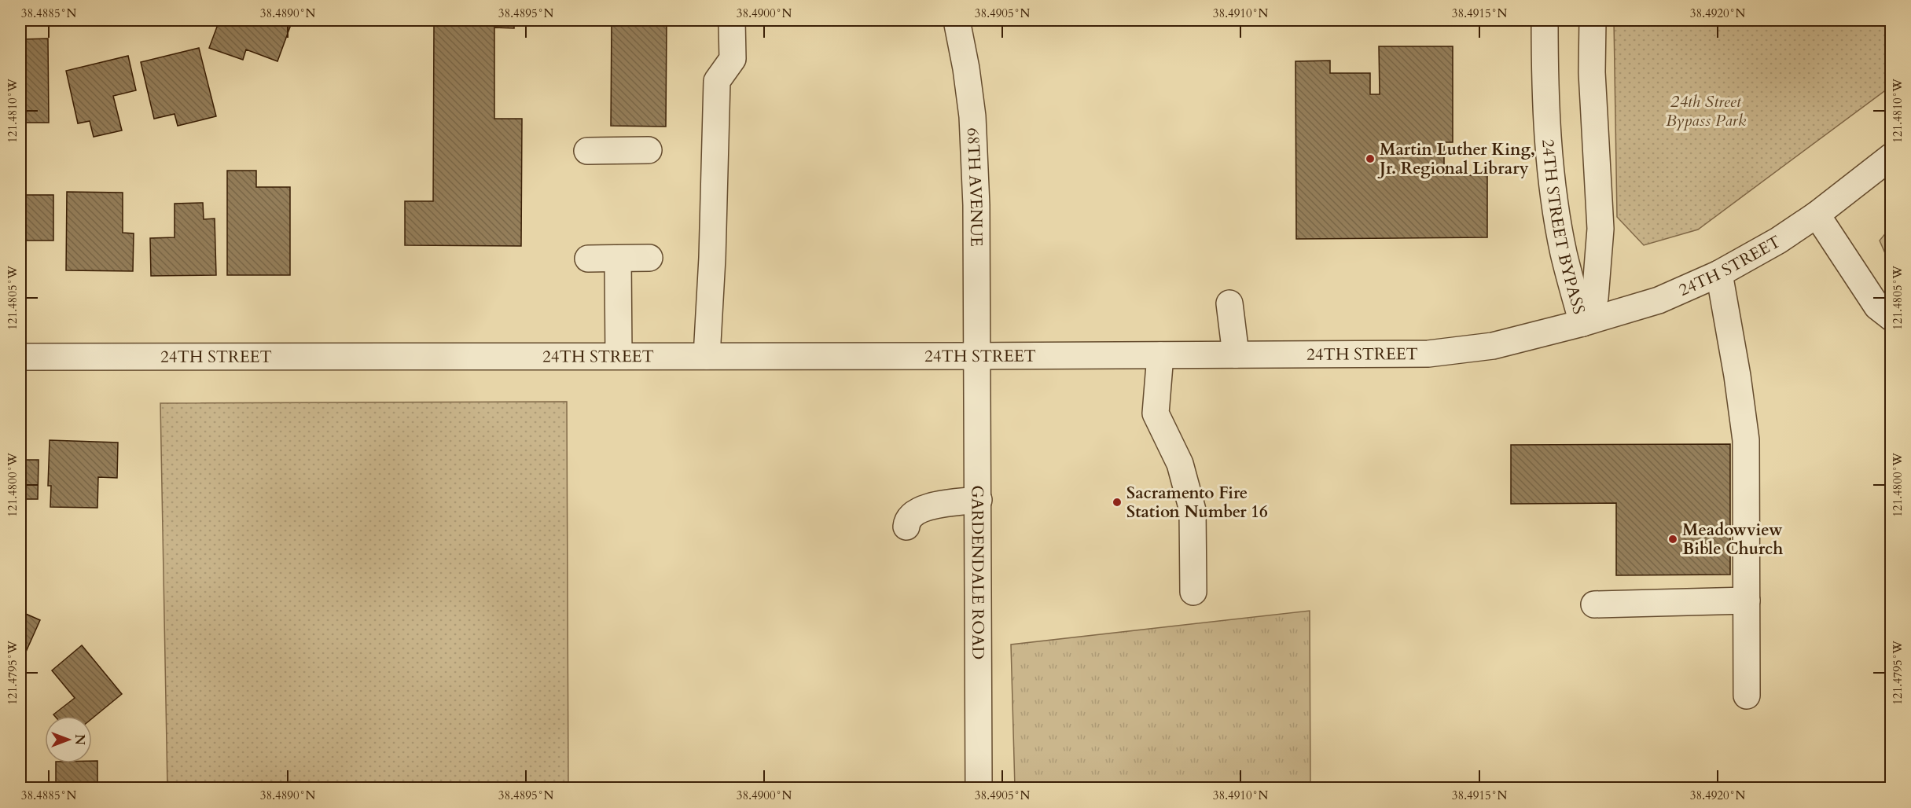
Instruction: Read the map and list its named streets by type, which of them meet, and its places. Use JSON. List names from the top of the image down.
{
  "streets": {
    "street": [
      "68TH AVENUE",
      "24TH STREET BYPASS",
      "24TH STREET",
      "GARDENDALE ROAD"
    ]
  },
  "crossings": [
    ["68TH AVENUE", "24TH STREET"],
    ["68TH AVENUE", "GARDENDALE ROAD"],
    ["24TH STREET BYPASS", "24TH STREET"],
    ["24TH STREET", "GARDENDALE ROAD"]
  ],
  "parks": ["24th Street Bypass Park"],
  "places": ["Martin Luther King, Jr. Regional Library", "Sacramento Fire Station Number 16", "Meadowview Bible Church"],
  "north": "right",
  "coordinates": [
    "38.4885°N",
    "38.4890°N",
    "38.4895°N",
    "38.4900°N",
    "38.4905°N",
    "38.4910°N",
    "38.4915°N",
    "38.4920°N",
    "121.4810°W",
    "121.4805°W",
    "121.4800°W",
    "121.4795°W"
  ]
}
